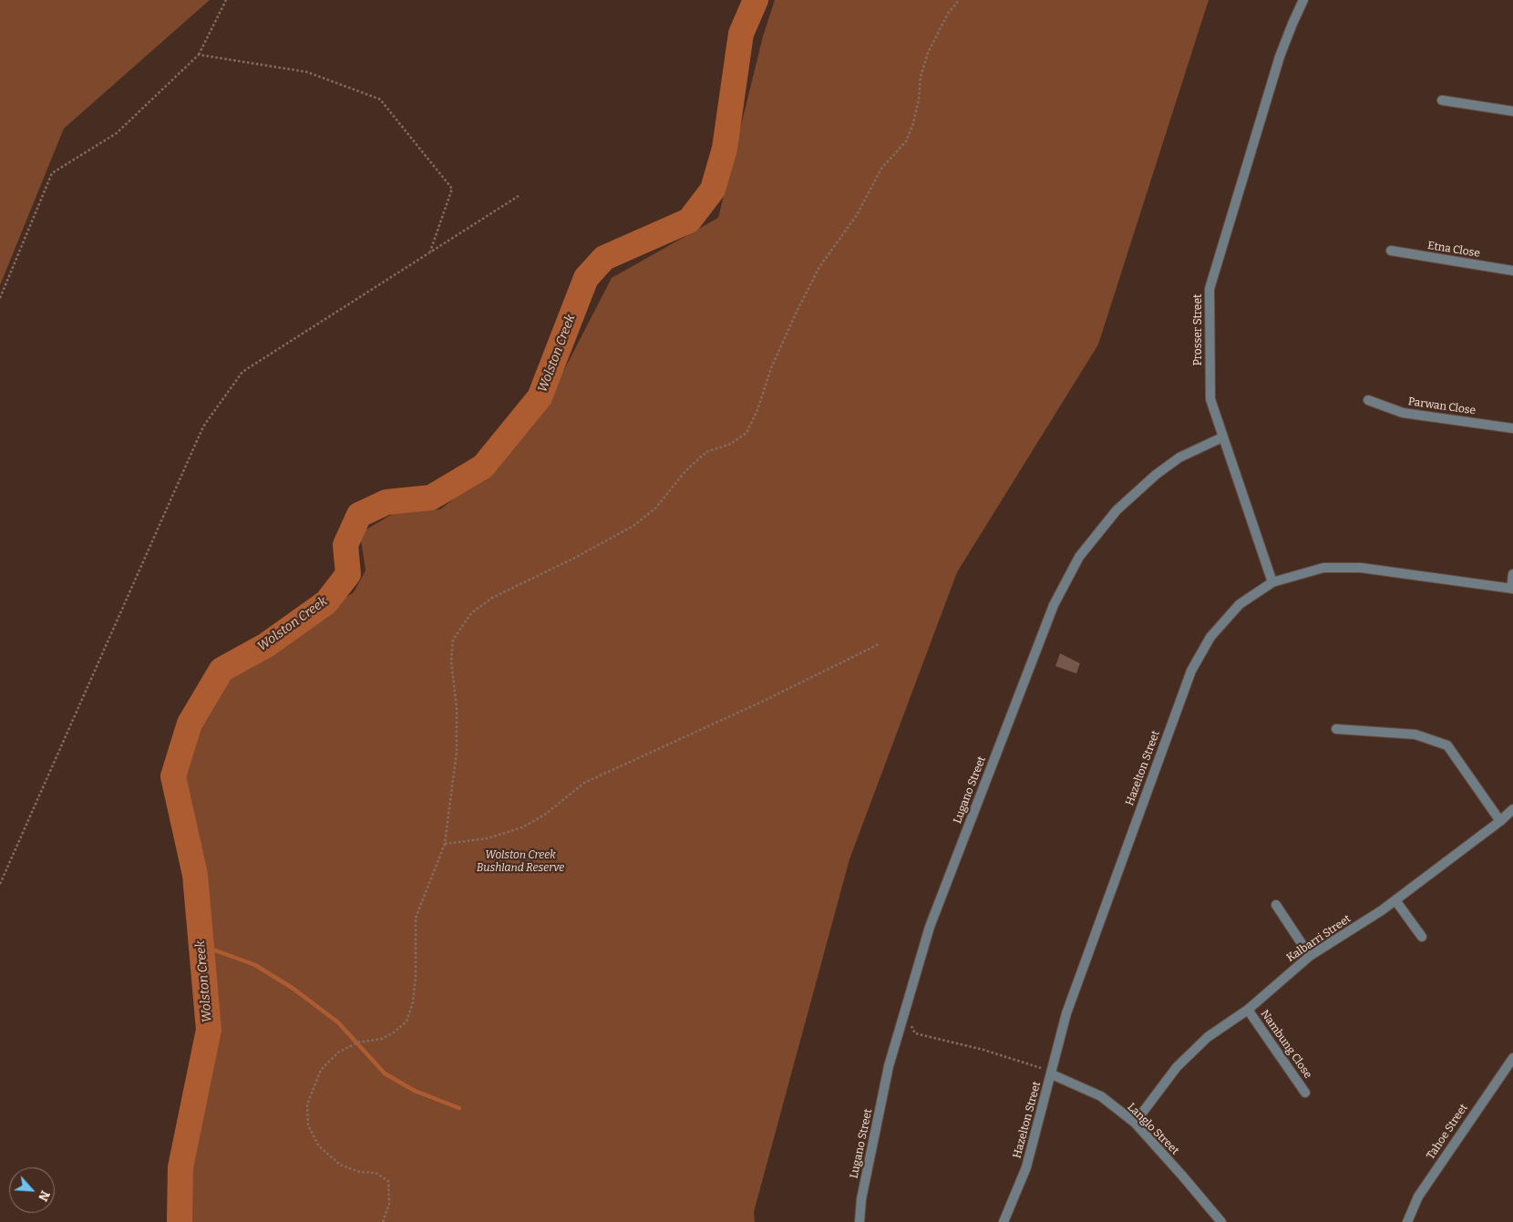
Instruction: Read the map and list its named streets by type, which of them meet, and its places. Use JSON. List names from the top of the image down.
{
  "streets": {
    "street": [
      "Etna Close",
      "Prosser Street",
      "Parwan Close",
      "Hazelton Street",
      "Lugano Street",
      "Kalbarri Street",
      "Nambung Close",
      "Langlo Street",
      "Tahoe Street"
    ]
  },
  "crossings": [
    ["Prosser Street", "Hazelton Street"],
    ["Prosser Street", "Lugano Street"],
    ["Hazelton Street", "Langlo Street"],
    ["Kalbarri Street", "Nambung Close"],
    ["Kalbarri Street", "Langlo Street"]
  ],
  "water": ["Wolston Creek"],
  "parks": ["Wolston Creek Bushland Reserve"],
  "north": "bottom right"
}
